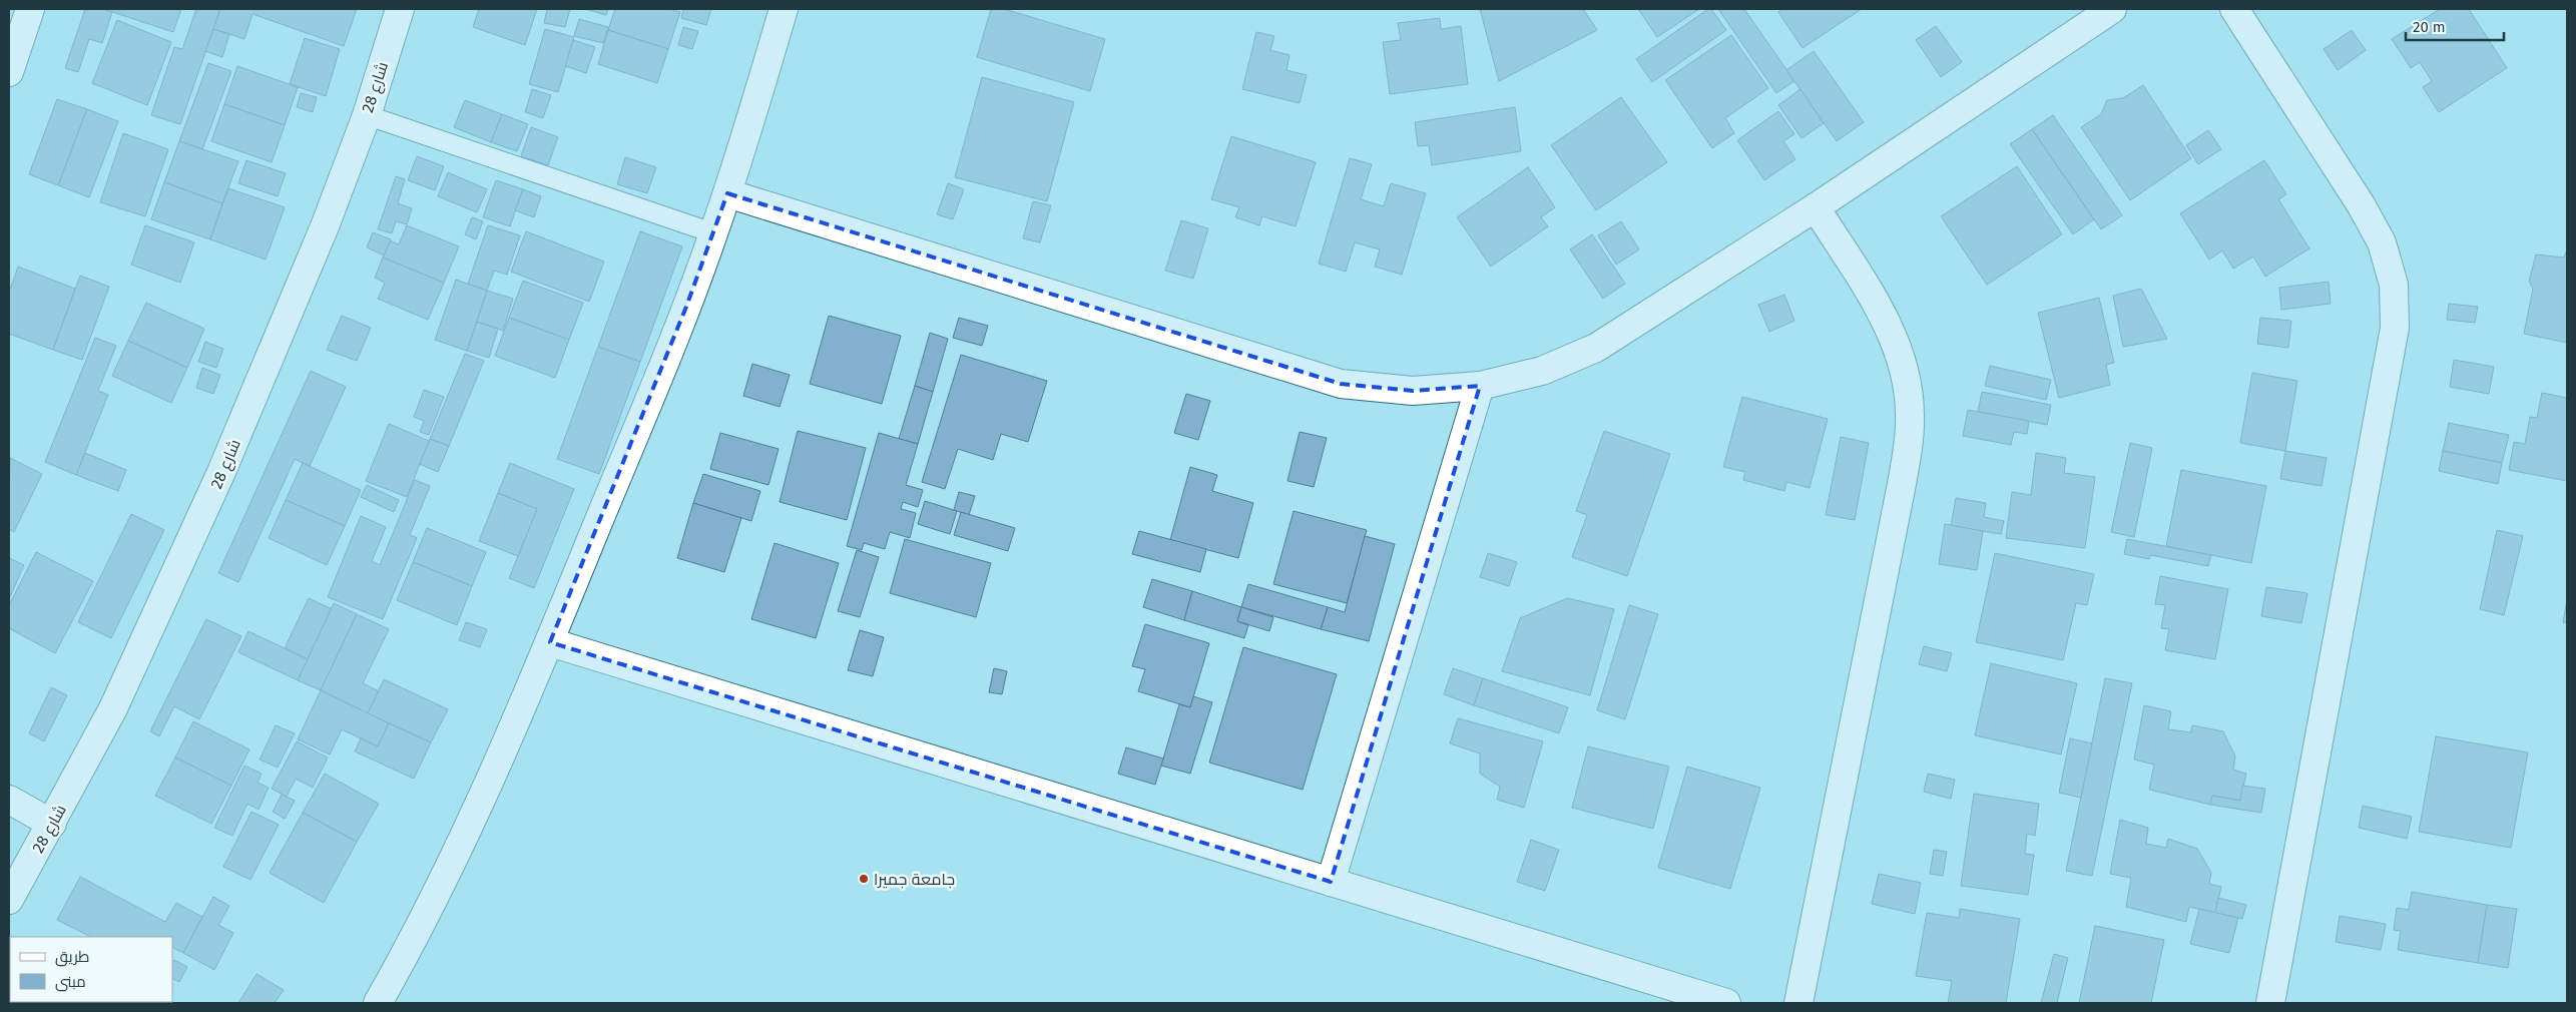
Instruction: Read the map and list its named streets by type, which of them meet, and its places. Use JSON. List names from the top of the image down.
{
  "streets": {
    "street": ["شارع 28"]
  },
  "places": ["جامعة جميرا"],
  "legend": ["طريق", "مبنى"],
  "scale_bar": "20 m"
}
